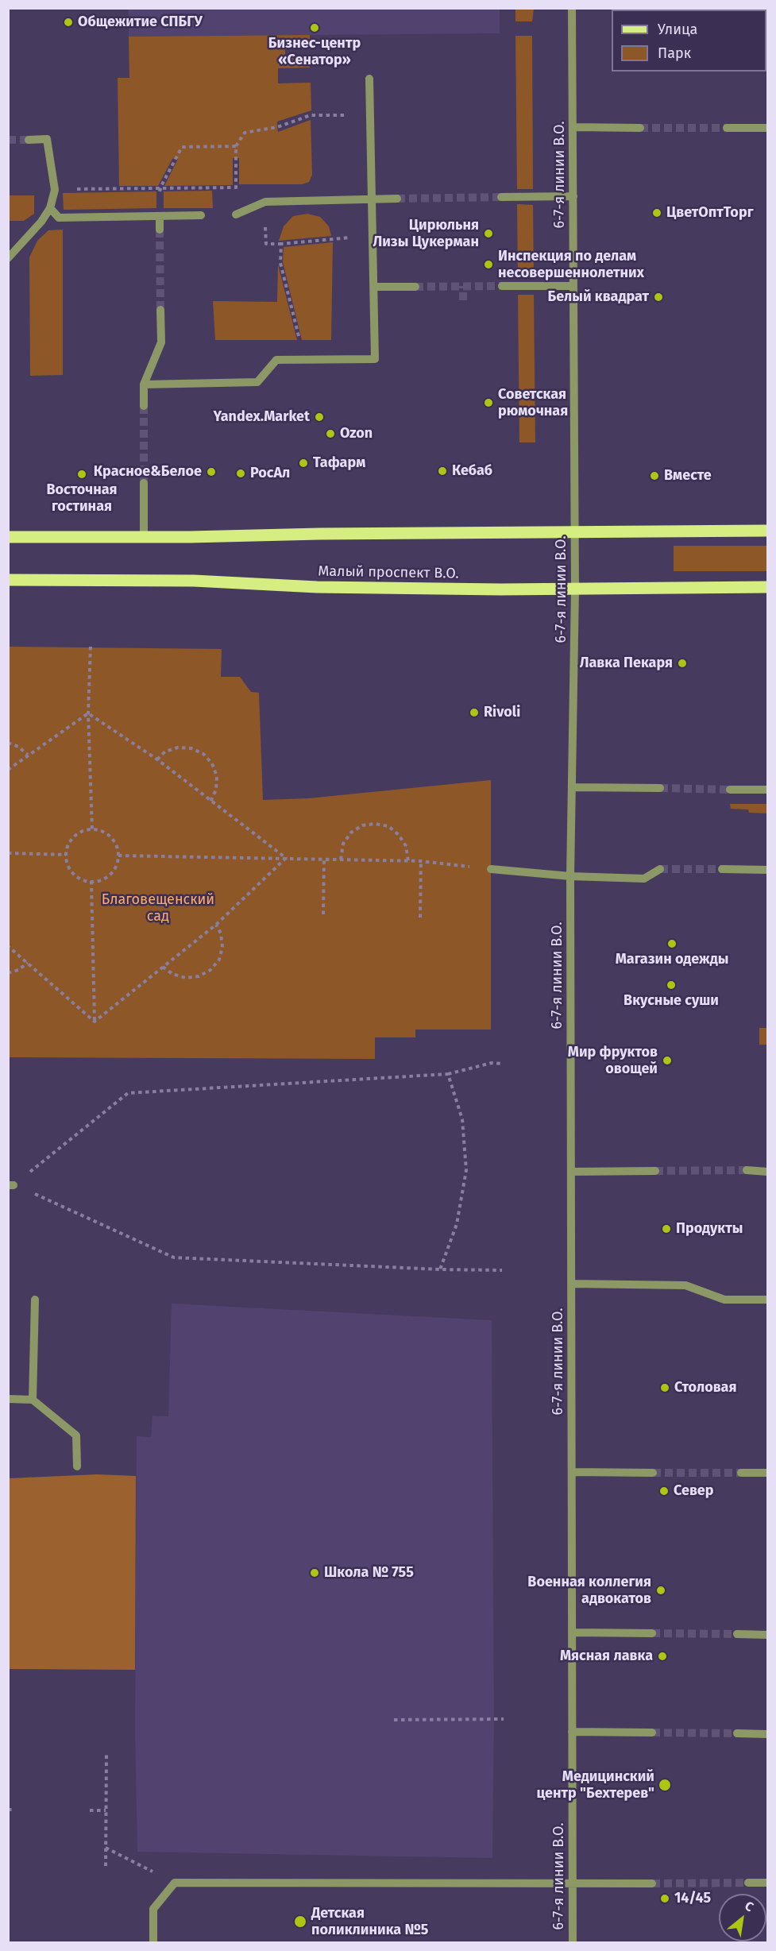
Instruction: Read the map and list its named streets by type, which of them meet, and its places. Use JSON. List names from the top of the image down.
{
  "streets": {
    "main road": ["Малый проспект В.О."],
    "street": ["6-7-я линии В.О."]
  },
  "crossings": [
    ["6-7-я линии В.О.", "Малый проспект В.О."]
  ],
  "parks": ["Благовещенский сад"],
  "places": [
    "Общежитие СПБГУ",
    "Бизнес-центр «Сенатор»",
    "ЦветОптТорг",
    "Цирюльня Лизы Цукерман",
    "Инспекция по делам несовершеннолетних",
    "Белый квадрат",
    "Советская рюмочная",
    "Yandex.Market",
    "Ozon",
    "Тафарм",
    "Кебаб",
    "Красное&Белое",
    "РосАл",
    "Восточная гостиная",
    "Вместе",
    "Лавка Пекаря",
    "Rivoli",
    "Магазин одежды",
    "Вкусные суши",
    "Мир фруктов овощей",
    "Продукты",
    "Столовая",
    "Север",
    "Школа № 755",
    "Военная коллегия адвокатов",
    "Мясная лавка",
    "Медицинский центр \"Бехтерев\"",
    "14/45",
    "Детская поликлиника №5"
  ],
  "legend": ["Улица", "Парк"],
  "north": "top right"
}
